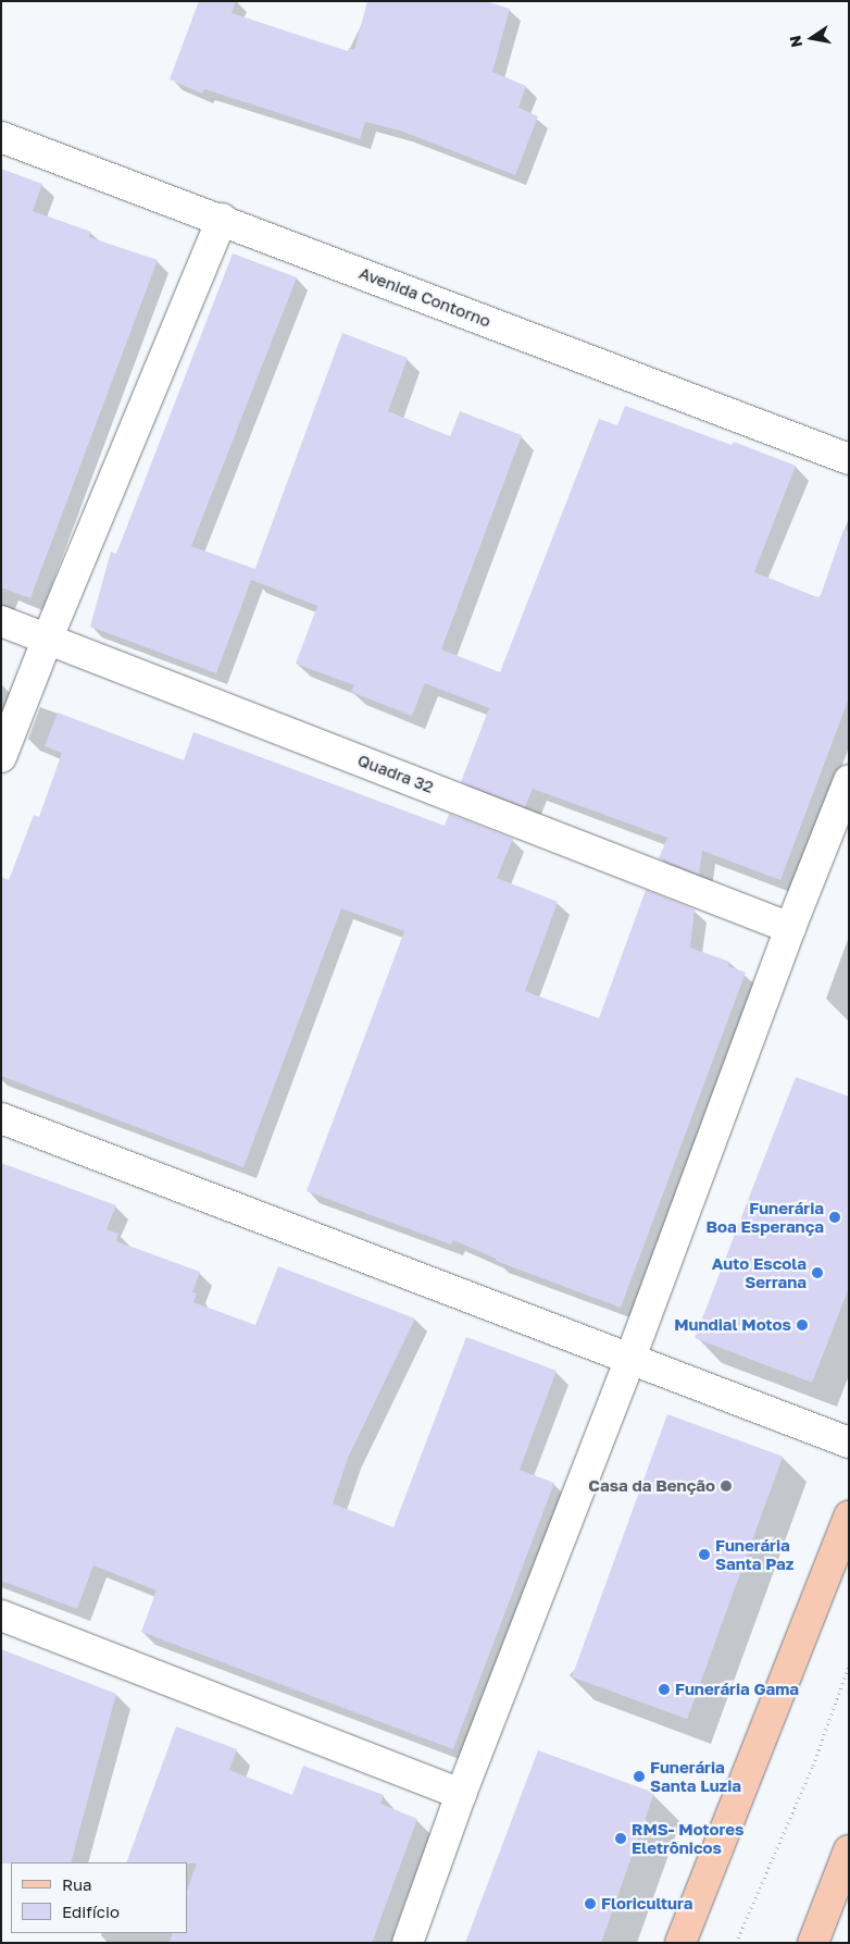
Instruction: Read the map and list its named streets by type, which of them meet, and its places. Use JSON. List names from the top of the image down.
{
  "streets": {
    "street": ["Avenida Contorno", "Quadra 32"]
  },
  "places": [
    "Funerária Boa Esperança",
    "Auto Escola Serrana",
    "Mundial Motos",
    "Casa da Benção",
    "Funerária Santa Paz",
    "Funerária Gama",
    "Funerária Santa Luzia",
    "RMS- Motores Eletrônicos",
    "Floricultura"
  ],
  "legend": ["Rua", "Edifício"],
  "north": "left"
}
